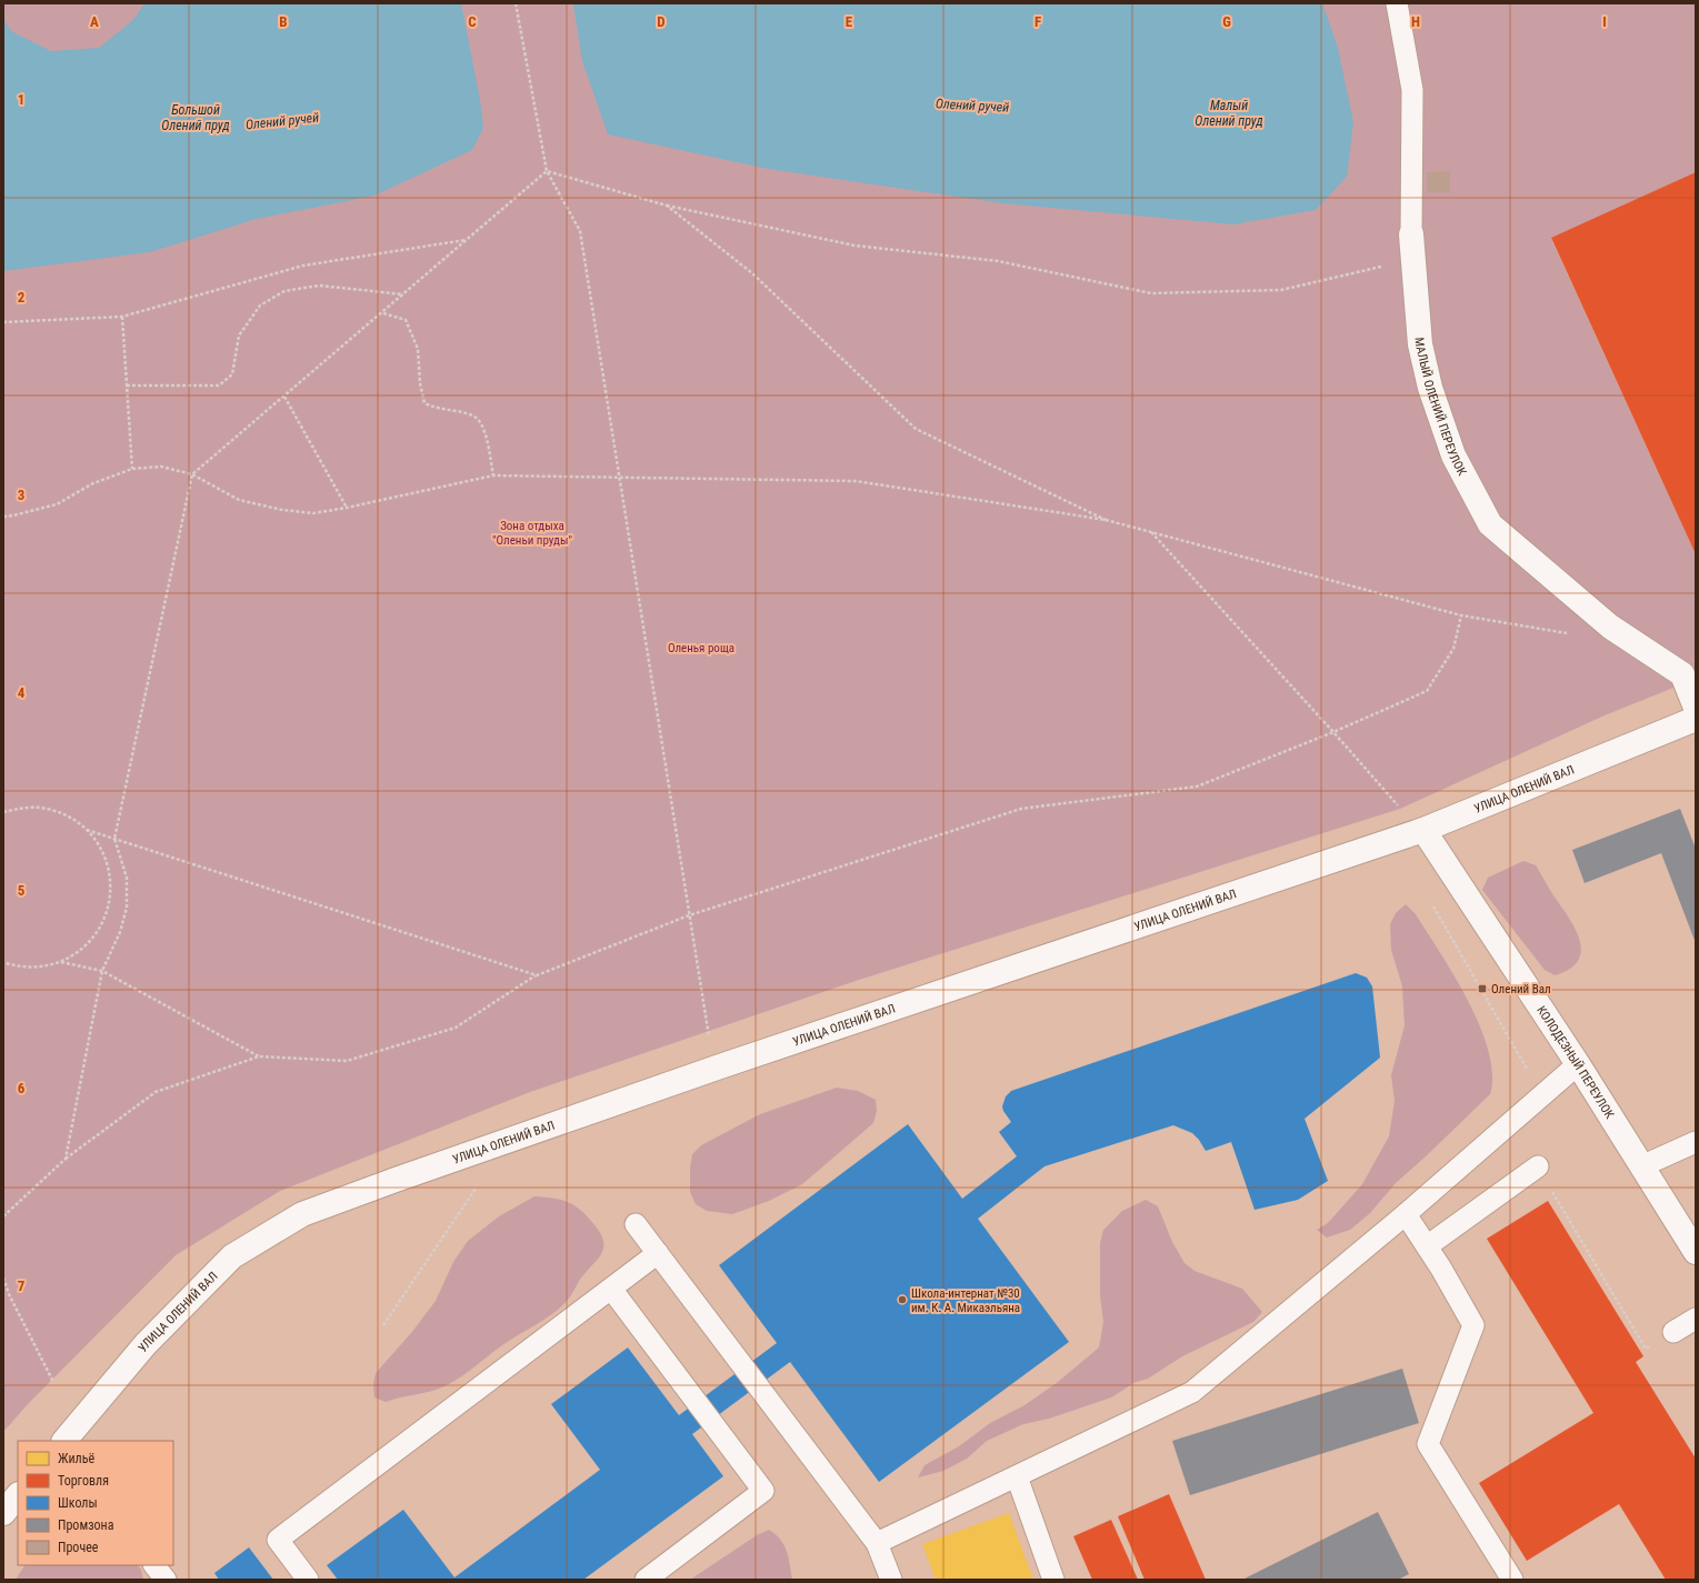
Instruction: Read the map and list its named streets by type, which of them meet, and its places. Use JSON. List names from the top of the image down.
{
  "streets": {
    "main road": ["МАЛЫЙ ОЛЕНИЙ ПЕРЕУЛОК", "УЛИЦА ОЛЕНИЙ ВАЛ", "КОЛОДЕЗНЫЙ ПЕРЕУЛОК"]
  },
  "crossings": [
    ["УЛИЦА ОЛЕНИЙ ВАЛ", "КОЛОДЕЗНЫЙ ПЕРЕУЛОК"]
  ],
  "water": ["Олений ручей", "Малый Олений пруд", "Большой Олений пруд"],
  "parks": ["Зона отдыха \"Оленьи пруды\"", "Оленья роща"],
  "places": {
    "transit": ["Олений Вал"],
    "other": ["Школа-интернат №30 им. К. А. Микаэльяна"]
  },
  "legend": [
    "Жильё",
    "Торговля",
    "Школы",
    "Промзона",
    "Прочее"
  ],
  "grid": {
    "columns": [
      "A",
      "B",
      "C",
      "D",
      "E",
      "F",
      "G",
      "H",
      "I"
    ],
    "rows": [
      "1",
      "2",
      "3",
      "4",
      "5",
      "6",
      "7"
    ]
  }
}
